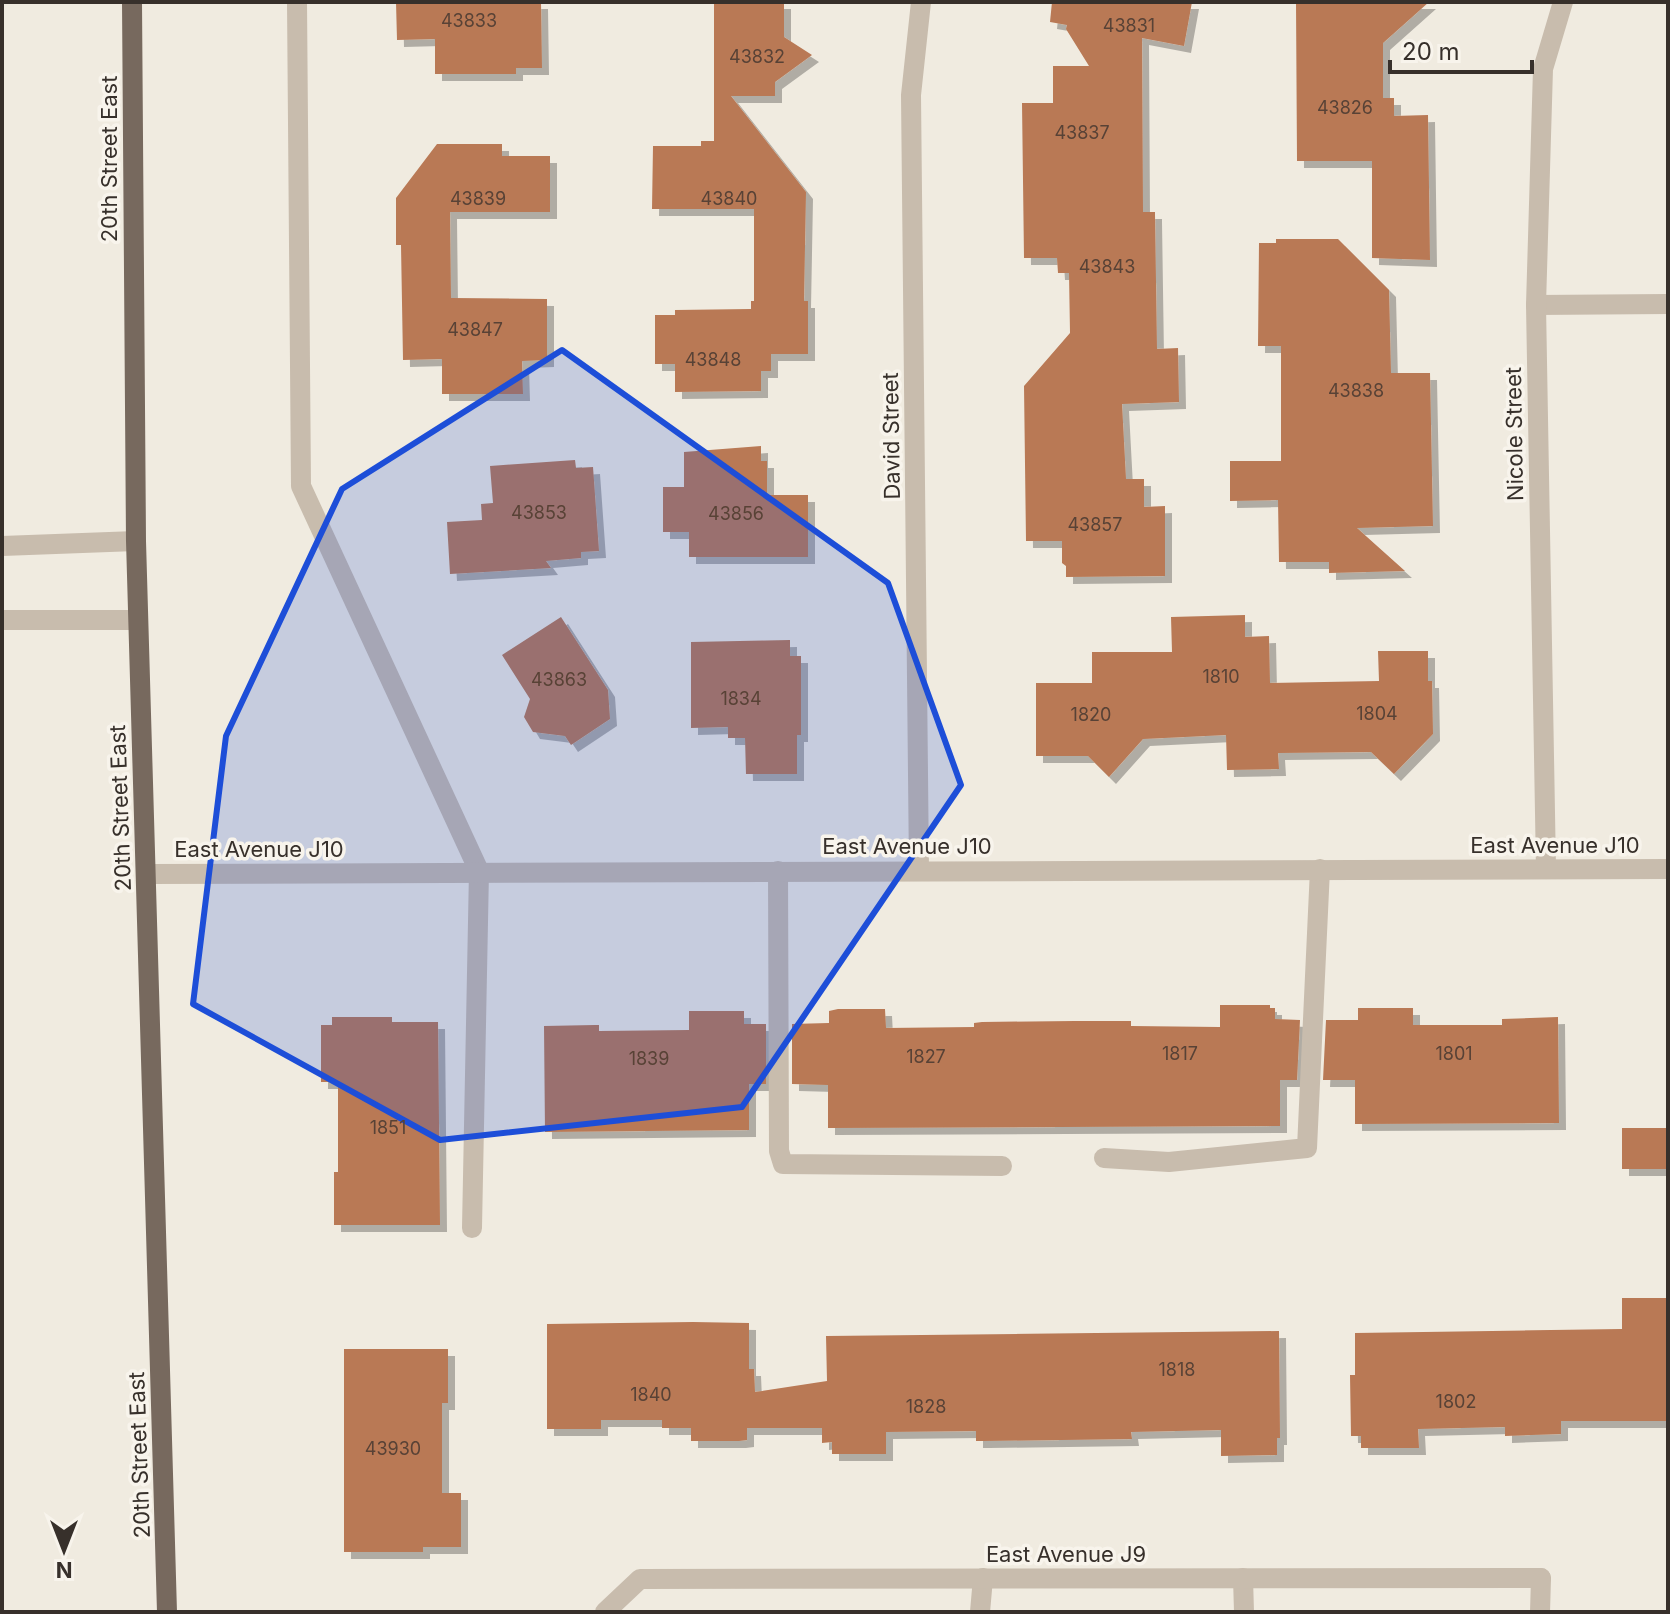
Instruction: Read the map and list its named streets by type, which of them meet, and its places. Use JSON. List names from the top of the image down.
{
  "streets": {
    "main road": ["20th Street East"],
    "street": [
      "Nicole Street",
      "David Street",
      "East Avenue J10",
      "East Avenue J9"
    ]
  },
  "crossings": [
    ["20th Street East", "East Avenue J10"],
    ["Nicole Street", "East Avenue J10"],
    ["David Street", "East Avenue J10"]
  ],
  "house_numbers": [
    "43833",
    "43831",
    "43832",
    "43826",
    "43837",
    "43839",
    "43840",
    "43843",
    "43847",
    "43848",
    "43838",
    "43853",
    "43856",
    "43857",
    "1810",
    "43863",
    "1834",
    "1804",
    "1820",
    "1817",
    "1801",
    "1827",
    "1839",
    "1851",
    "1818",
    "1840",
    "1802",
    "1828",
    "43930"
  ],
  "scale_bar": "20 m",
  "north": "bottom"
}
